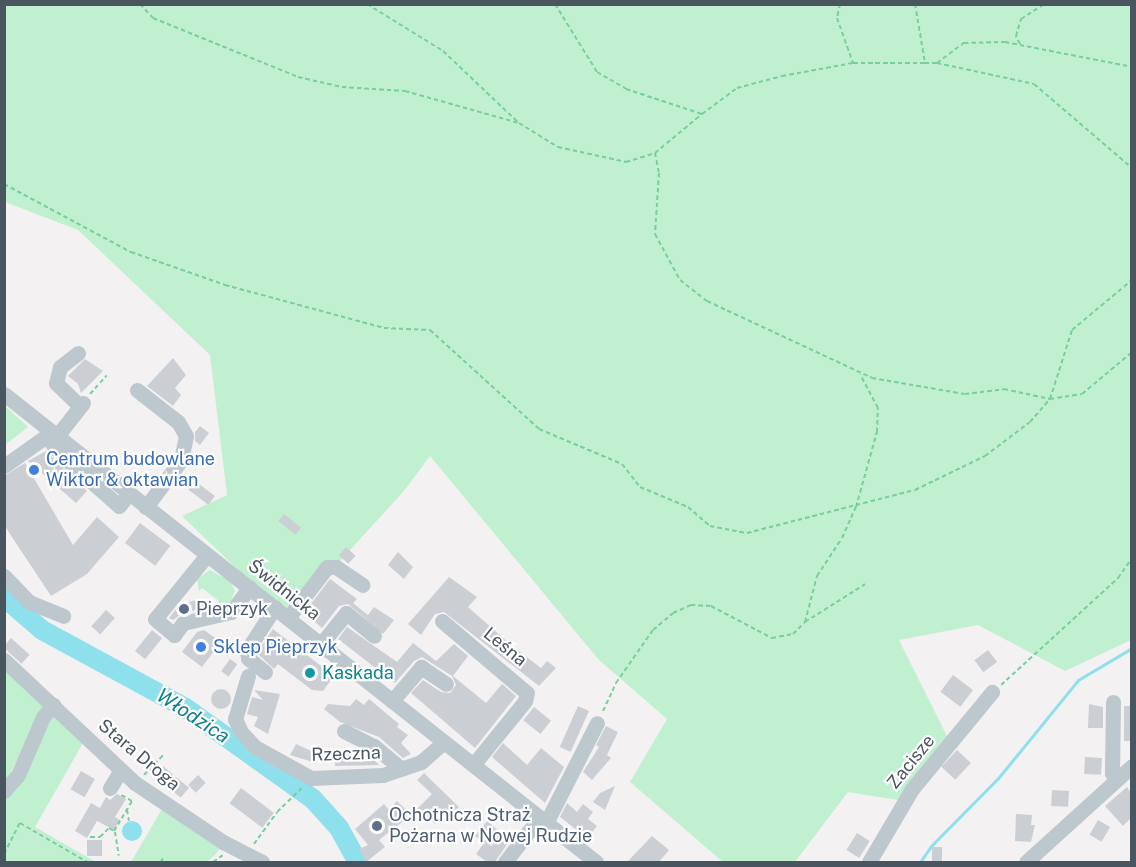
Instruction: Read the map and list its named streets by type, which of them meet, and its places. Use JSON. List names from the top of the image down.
{
  "streets": {
    "street": [
      "Świdnicka",
      "Leśna",
      "Rzeczna",
      "Stara Droga",
      "Zacisze"
    ]
  },
  "crossings": [
    ["Świdnicka", "Leśna"],
    ["Świdnicka", "Rzeczna"]
  ],
  "water": ["Włodzica"],
  "places": [
    "Centrum budowlane Wiktor & oktawian",
    "Pieprzyk",
    "Sklep Pieprzyk",
    "Kaskada",
    "Ochotnicza Straż Pożarna w Nowej Rudzie"
  ]
}
